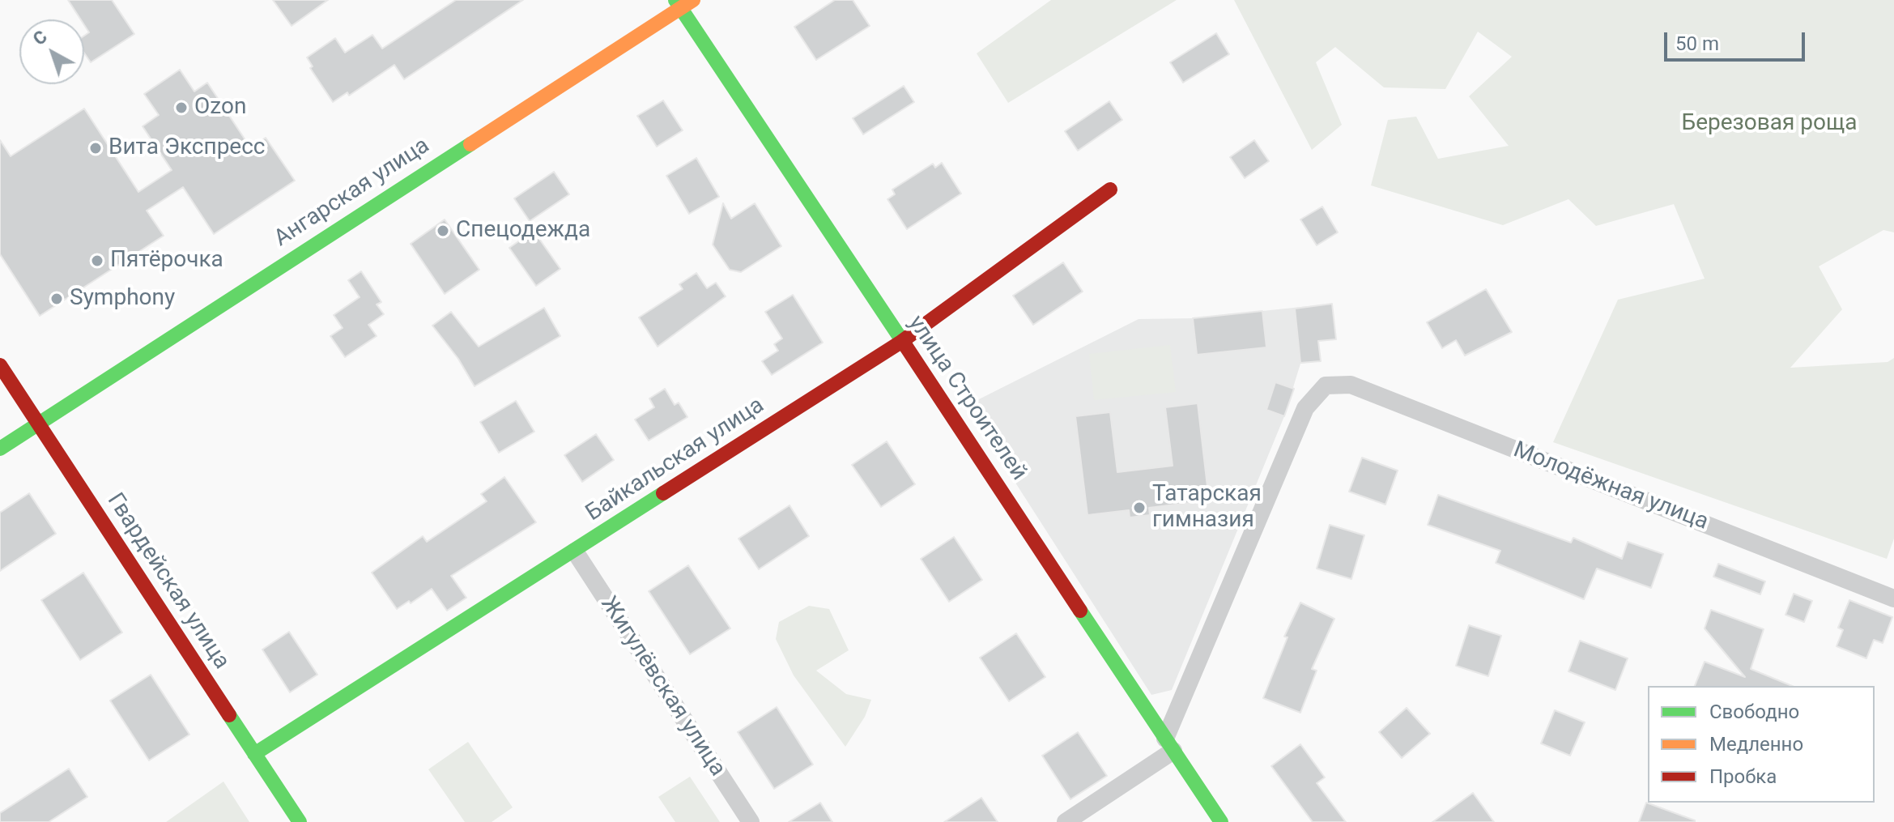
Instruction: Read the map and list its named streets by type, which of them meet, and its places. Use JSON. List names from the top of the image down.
{
  "streets": {
    "street": [
      "Ангарская улица",
      "улица Строителей",
      "Байкальская улица",
      "Молодёжная улица",
      "Гвардейская улица",
      "Жигулёвская улица"
    ]
  },
  "crossings": [
    ["Ангарская улица", "улица Строителей"],
    ["Ангарская улица", "Гвардейская улица"],
    ["улица Строителей", "Байкальская улица"],
    ["улица Строителей", "Молодёжная улица"],
    ["Байкальская улица", "Гвардейская улица"],
    ["Байкальская улица", "Жигулёвская улица"]
  ],
  "parks": ["Березовая роща"],
  "places": [
    "Ozon",
    "Вита Экспресс",
    "Спецодежда",
    "Пятёрочка",
    "Symphony",
    "Татарская гимназия"
  ],
  "legend": ["Свободно", "Медленно", "Пробка"],
  "scale_bar": "50 m",
  "north": "top left"
}
